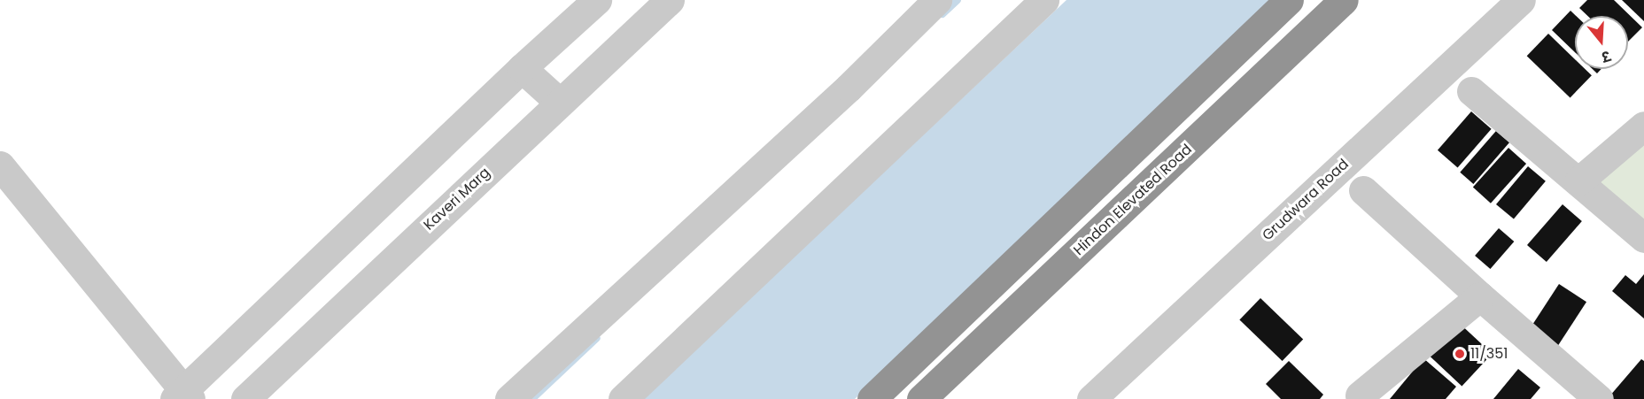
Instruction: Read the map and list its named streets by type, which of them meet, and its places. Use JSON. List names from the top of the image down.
{
  "streets": {
    "highway": ["Hindon Elevated Road"],
    "street": ["Kaveri Marg", "Grudwara Road"]
  },
  "places": ["11/351"],
  "north": "bottom"
}
